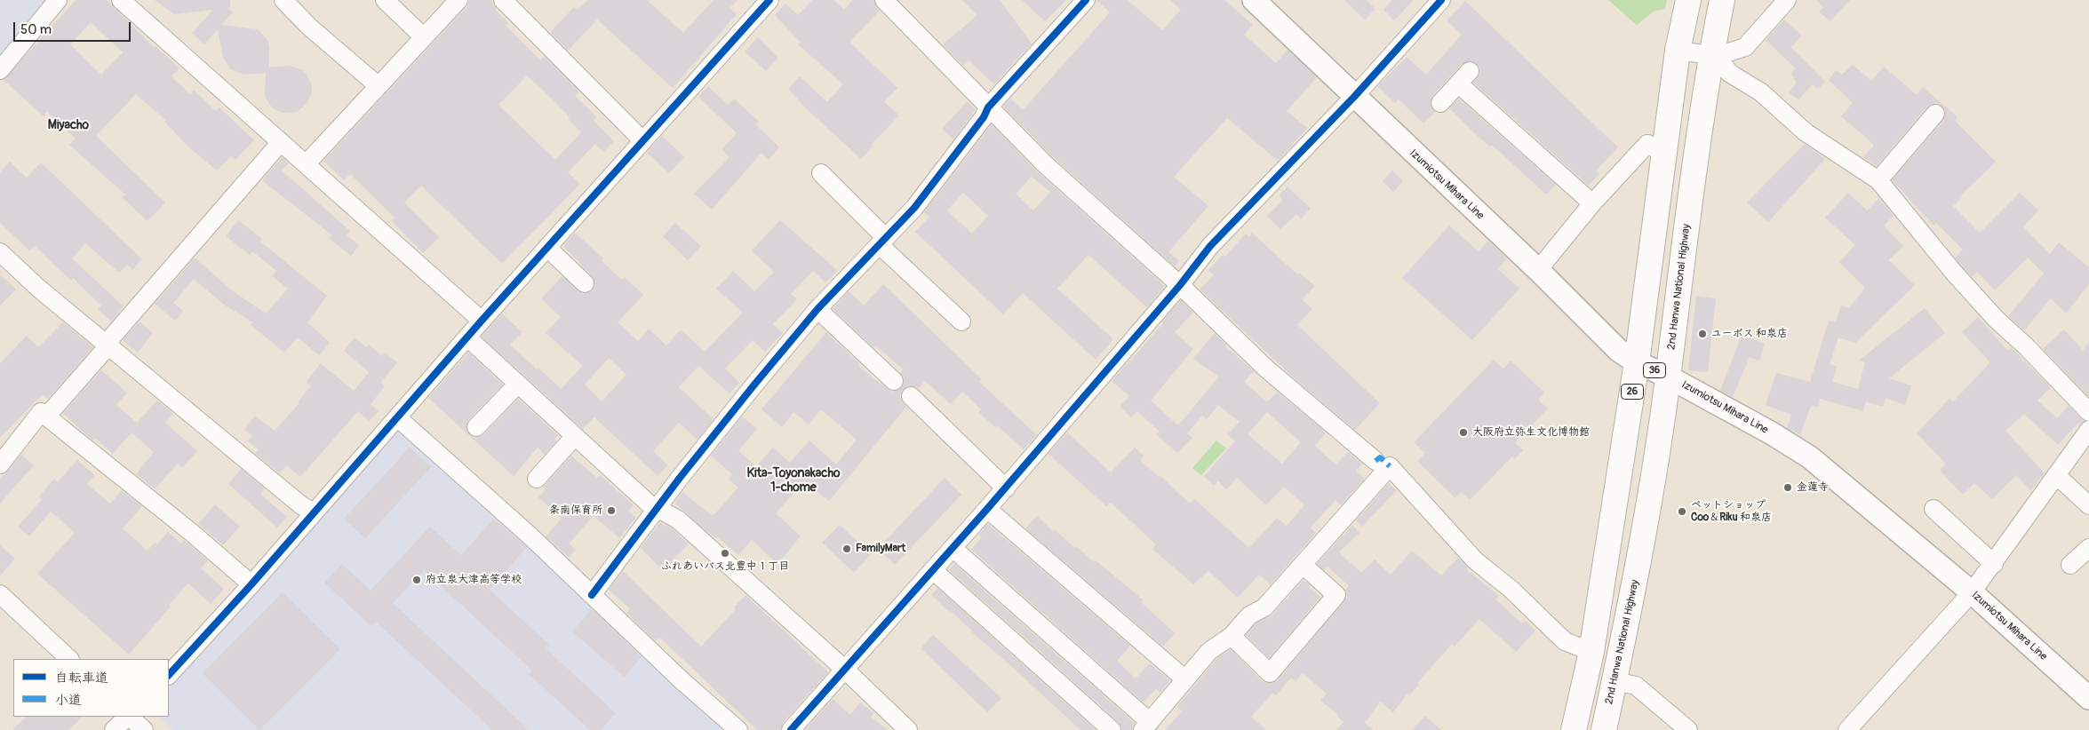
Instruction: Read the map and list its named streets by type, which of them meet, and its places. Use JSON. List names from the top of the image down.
{
  "streets": {
    "highway": ["2nd Hanwa National Highway", "26"],
    "main road": ["Izumiotsu Mihara Line", "36"]
  },
  "crossings": [
    ["Izumiotsu Mihara Line", "2nd Hanwa National Highway"],
    ["Izumiotsu Mihara Line", "26"]
  ],
  "districts": ["Miyacho", "Kita-Toyonakacho 1-chome"],
  "places": [
    "ユーポス 和泉店",
    "大阪府立弥生文化博物館",
    "金蓮寺",
    "条南保育所",
    "ペットショップ Coo＆Riku 和泉店",
    "FamilyMart",
    "ふれあいバス北豊中１丁目",
    "府立泉大津高等学校"
  ],
  "legend": ["自転車道", "小道"],
  "scale_bar": "50 m"
}
